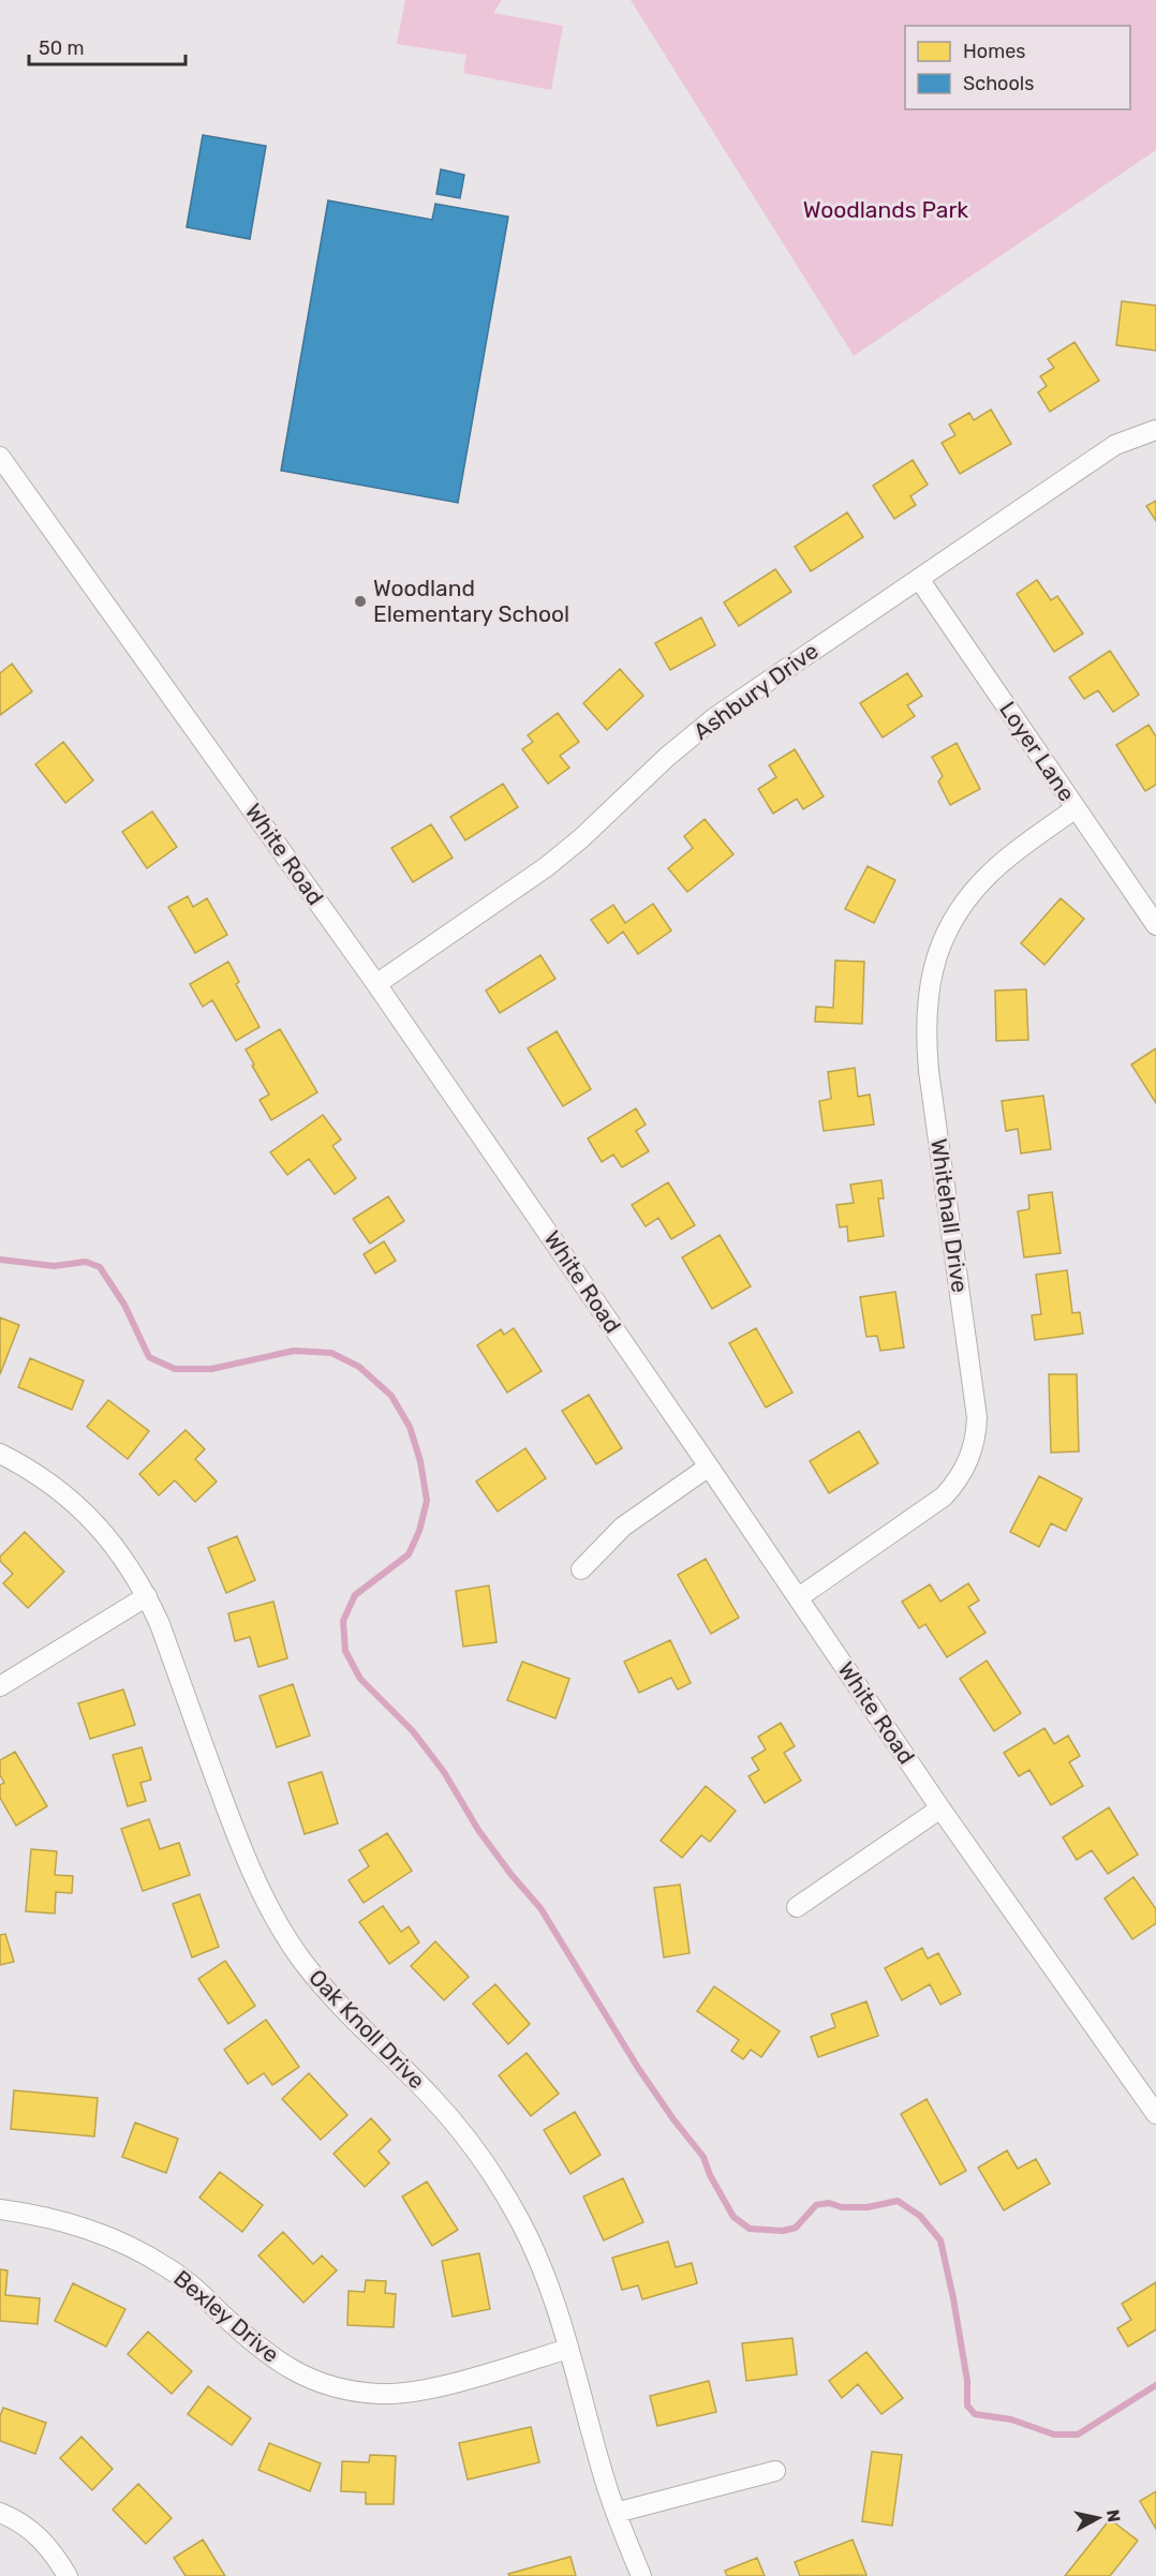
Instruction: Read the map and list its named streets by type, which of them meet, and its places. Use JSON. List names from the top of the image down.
{
  "streets": {
    "street": [
      "Ashbury Drive",
      "Loyer Lane",
      "White Road",
      "Whitehall Drive",
      "Oak Knoll Drive",
      "Bexley Drive"
    ]
  },
  "crossings": [
    ["Ashbury Drive", "Loyer Lane"],
    ["Ashbury Drive", "White Road"],
    ["Loyer Lane", "Whitehall Drive"],
    ["White Road", "Whitehall Drive"],
    ["Oak Knoll Drive", "Bexley Drive"]
  ],
  "parks": ["Woodlands Park"],
  "places": ["Woodland Elementary School"],
  "legend": ["Homes", "Schools"],
  "scale_bar": "50 m",
  "north": "right"
}
